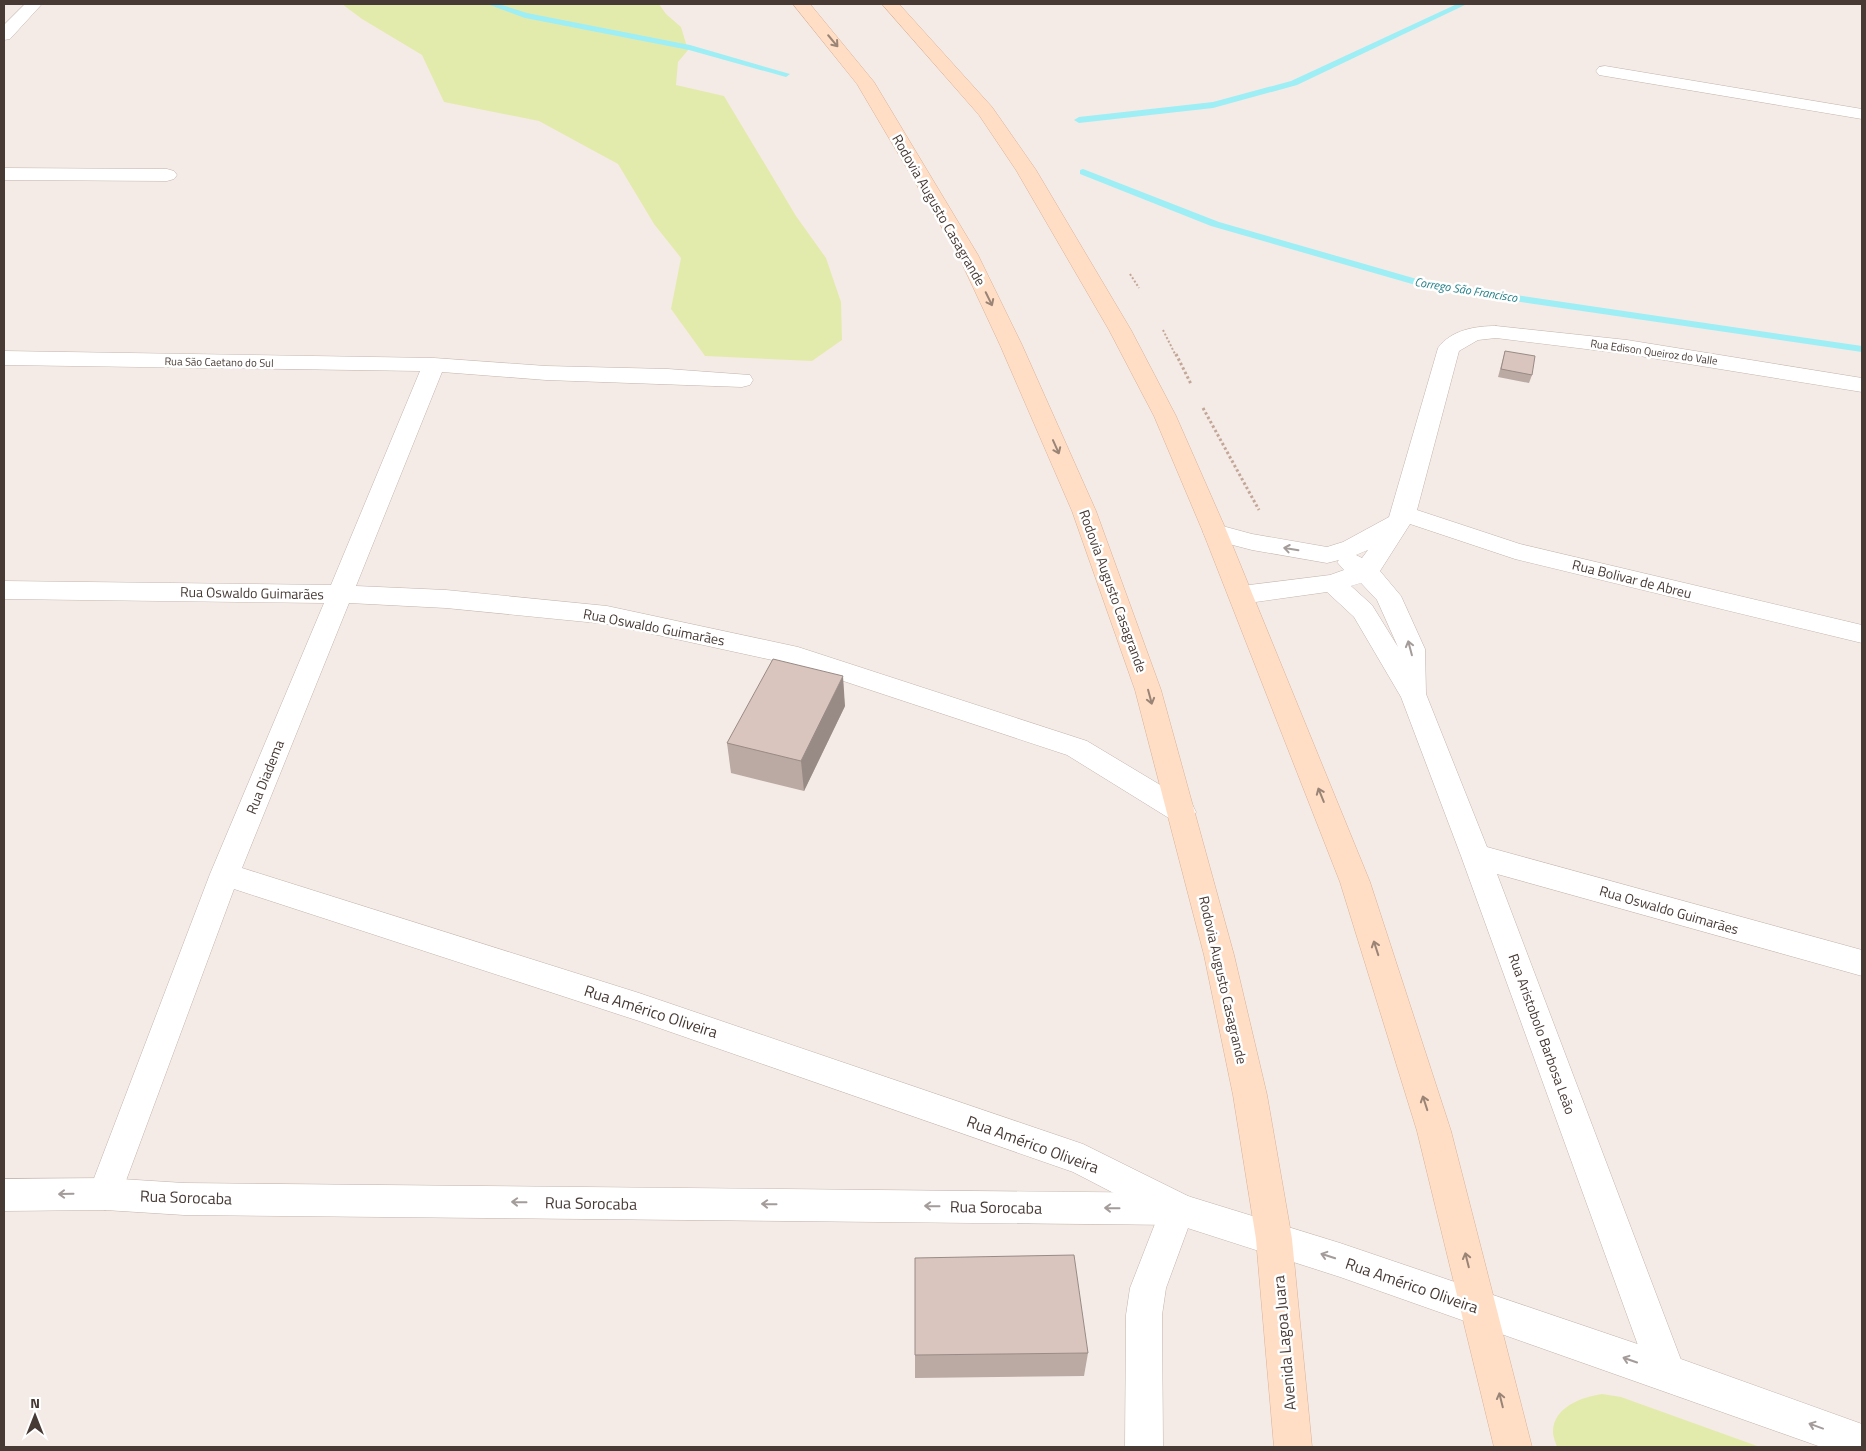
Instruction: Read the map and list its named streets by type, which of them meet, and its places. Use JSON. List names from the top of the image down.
{
  "streets": {
    "main road": ["Rodovia Augusto Casagrande", "Avenida Lagoa Juara"],
    "street": [
      "Rua Edison Queiroz do Valle",
      "Rua São Caetano do Sul",
      "Rua Bolivar de Abreu",
      "Rua Oswaldo Guimarães",
      "Rua Diadema",
      "Rua Américo Oliveira",
      "Rua Aristobolo Barbosa Leão",
      "Rua Sorocaba"
    ]
  },
  "crossings": [
    ["Rodovia Augusto Casagrande", "Rua Oswaldo Guimarães"],
    ["Rodovia Augusto Casagrande", "Rua Américo Oliveira"],
    ["Rodovia Augusto Casagrande", "Avenida Lagoa Juara"],
    ["Rua Edison Queiroz do Valle", "Rua Bolivar de Abreu"],
    ["Rua Edison Queiroz do Valle", "Rua Aristobolo Barbosa Leão"],
    ["Rua São Caetano do Sul", "Rua Diadema"],
    ["Rua Bolivar de Abreu", "Rua Aristobolo Barbosa Leão"],
    ["Rua Oswaldo Guimarães", "Rua Diadema"],
    ["Rua Oswaldo Guimarães", "Rua Aristobolo Barbosa Leão"],
    ["Rua Diadema", "Rua Américo Oliveira"],
    ["Rua Diadema", "Rua Sorocaba"],
    ["Rua Américo Oliveira", "Rua Aristobolo Barbosa Leão"],
    ["Rua Américo Oliveira", "Rua Sorocaba"],
    ["Rua Américo Oliveira", "Avenida Lagoa Juara"]
  ],
  "one_way": ["Rua Américo Oliveira", "Rua Sorocaba"],
  "water": ["Corrego São Francisco"],
  "north": "top"
}
